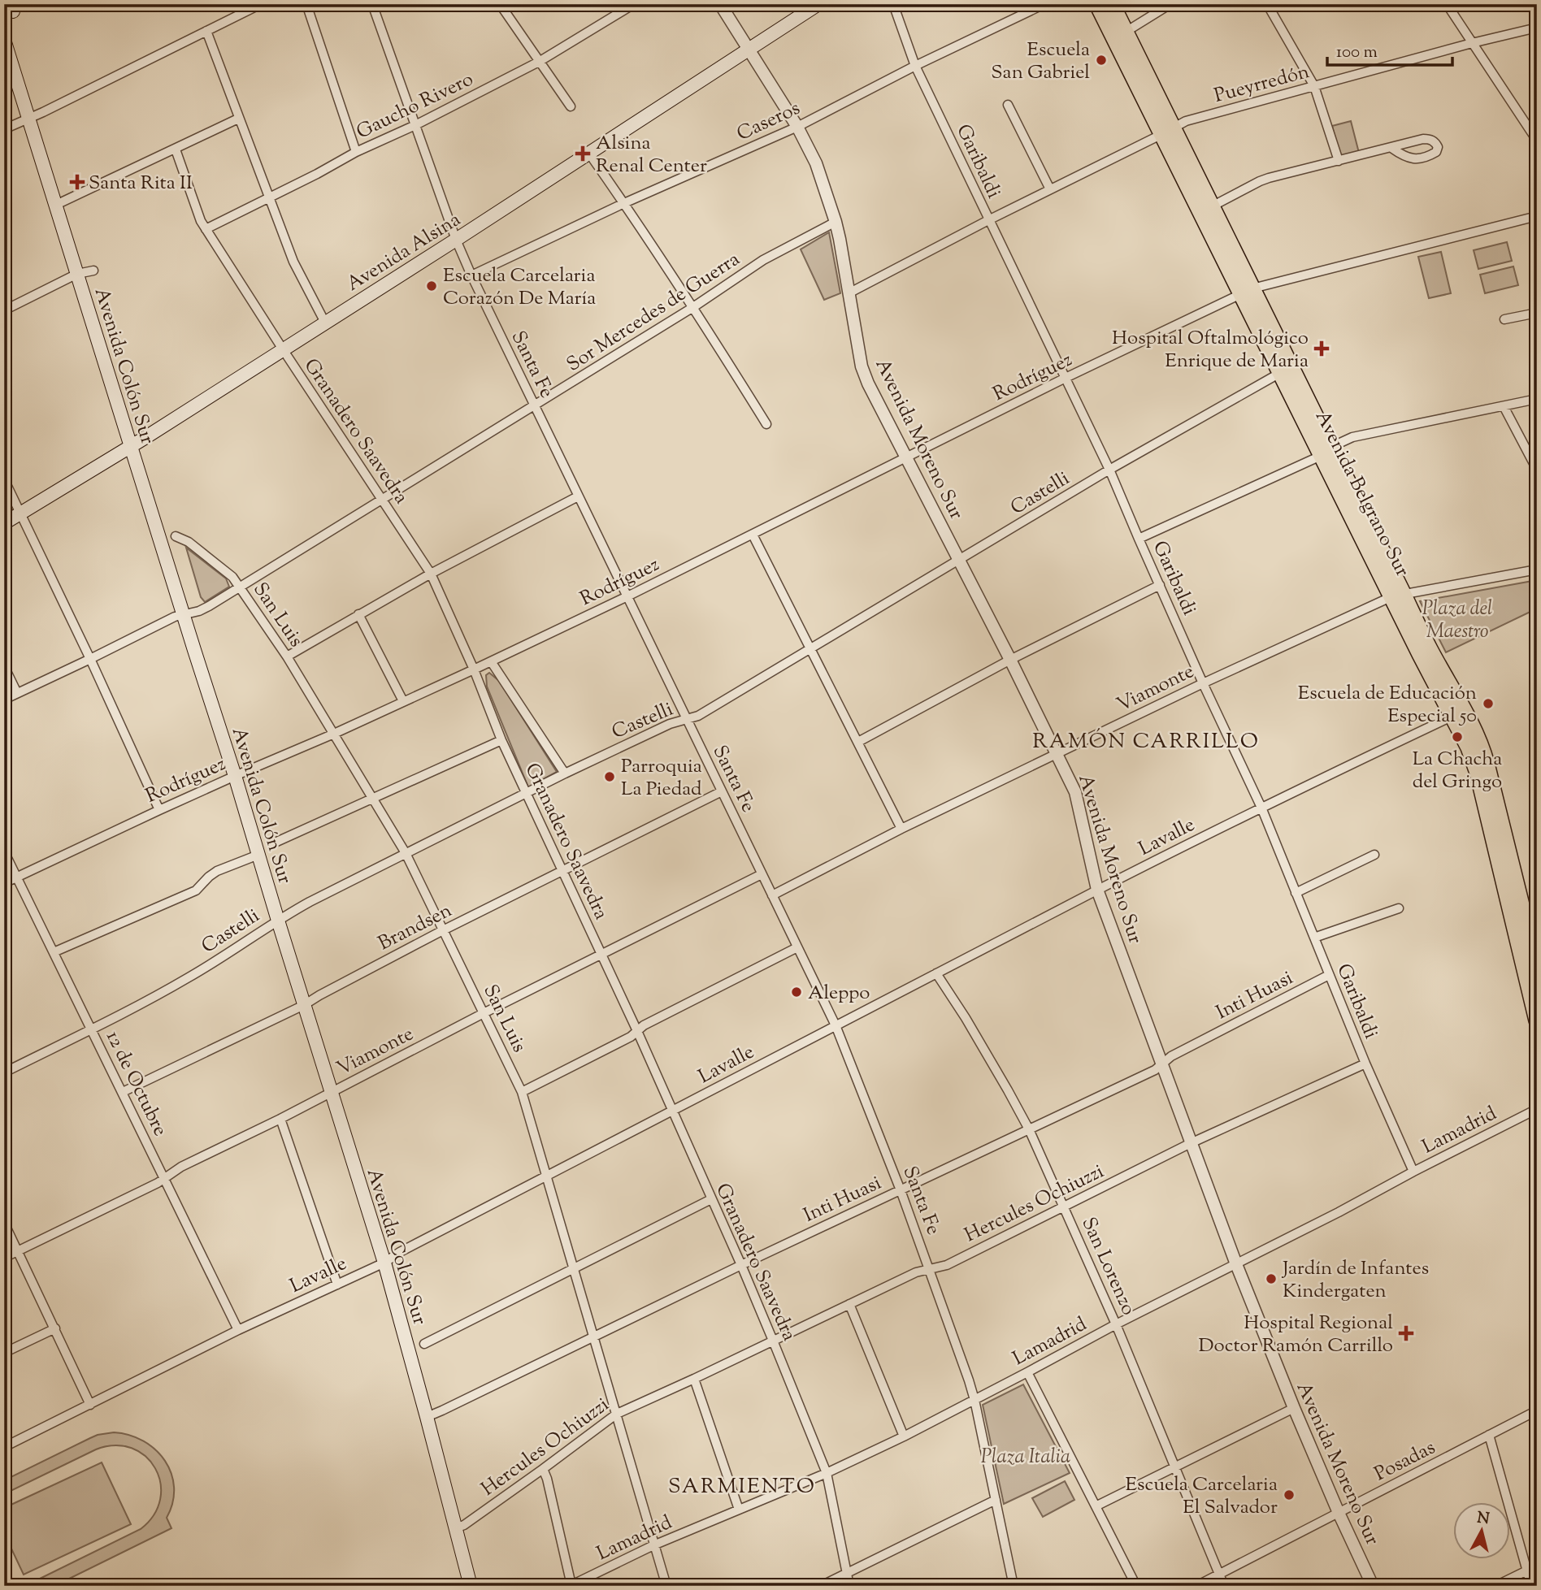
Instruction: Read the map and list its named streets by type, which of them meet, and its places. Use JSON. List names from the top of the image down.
{
  "streets": {
    "highway": ["Avenida Belgrano Sur"],
    "main road": ["Avenida Alsina", "Avenida Colón Sur"],
    "street": [
      "Pueyrredón",
      "Gaucho Rivero",
      "Caseros",
      "Garibaldi",
      "Sor Mercedes de Guerra",
      "Santa Fe",
      "Rodríguez",
      "Granadero Saavedra",
      "Avenida Moreno Sur",
      "Castelli",
      "San Luis",
      "Viamonte",
      "Lavalle",
      "Brandsen",
      "Inti Huasi",
      "12 de Octubre",
      "Lamadrid",
      "Hercules Ochiuzzi",
      "San Lorenzo",
      "Posadas"
    ]
  },
  "crossings": [
    ["Pueyrredón", "Avenida Belgrano Sur"],
    ["Gaucho Rivero", "Santa Fe"],
    ["Gaucho Rivero", "Granadero Saavedra"],
    ["Caseros", "Garibaldi"],
    ["Caseros", "Santa Fe"],
    ["Caseros", "Avenida Moreno Sur"],
    ["Garibaldi", "Rodríguez"],
    ["Garibaldi", "Castelli"],
    ["Garibaldi", "Viamonte"],
    ["Garibaldi", "Lavalle"],
    ["Garibaldi", "Inti Huasi"],
    ["Garibaldi", "Lamadrid"],
    ["Garibaldi", "Hercules Ochiuzzi"],
    ["Avenida Alsina", "Santa Fe"],
    ["Avenida Alsina", "Avenida Colón Sur"],
    ["Avenida Alsina", "Granadero Saavedra"],
    ["Avenida Alsina", "Avenida Moreno Sur"],
    ["Sor Mercedes de Guerra", "Santa Fe"],
    ["Sor Mercedes de Guerra", "Avenida Colón Sur"],
    ["Sor Mercedes de Guerra", "Granadero Saavedra"],
    ["Sor Mercedes de Guerra", "Avenida Moreno Sur"],
    ["Sor Mercedes de Guerra", "San Luis"],
    ["Santa Fe", "Rodríguez"],
    ["Santa Fe", "Castelli"],
    ["Santa Fe", "Viamonte"],
    ["Santa Fe", "Lavalle"],
    ["Santa Fe", "Brandsen"],
    ["Santa Fe", "Inti Huasi"],
    ["Santa Fe", "Lamadrid"],
    ["Santa Fe", "Hercules Ochiuzzi"],
    ["Avenida Colón Sur", "Rodríguez"],
    ["Avenida Colón Sur", "Castelli"],
    ["Avenida Colón Sur", "Viamonte"],
    ["Avenida Colón Sur", "Lavalle"],
    ["Avenida Colón Sur", "Brandsen"],
    ["Avenida Colón Sur", "Inti Huasi"],
    ["Avenida Colón Sur", "Hercules Ochiuzzi"],
    ["Rodríguez", "Granadero Saavedra"],
    ["Rodríguez", "Avenida Moreno Sur"],
    ["Rodríguez", "Avenida Belgrano Sur"],
    ["Rodríguez", "San Luis"],
    ["Rodríguez", "12 de Octubre"],
    ["Granadero Saavedra", "Castelli"],
    ["Granadero Saavedra", "Viamonte"],
    ["Granadero Saavedra", "Lavalle"],
    ["Granadero Saavedra", "Brandsen"],
    ["Granadero Saavedra", "Inti Huasi"],
    ["Granadero Saavedra", "Lamadrid"],
    ["Granadero Saavedra", "Hercules Ochiuzzi"],
    ["Avenida Moreno Sur", "Castelli"],
    ["Avenida Moreno Sur", "Viamonte"],
    ["Avenida Moreno Sur", "Lavalle"],
    ["Avenida Moreno Sur", "Inti Huasi"],
    ["Avenida Moreno Sur", "Lamadrid"],
    ["Avenida Moreno Sur", "Hercules Ochiuzzi"],
    ["Avenida Moreno Sur", "Posadas"],
    ["Castelli", "Avenida Belgrano Sur"],
    ["Castelli", "San Luis"],
    ["Castelli", "12 de Octubre"],
    ["Avenida Belgrano Sur", "Viamonte"],
    ["Avenida Belgrano Sur", "Lavalle"],
    ["San Luis", "Viamonte"],
    ["San Luis", "Lavalle"],
    ["San Luis", "Brandsen"],
    ["San Luis", "Inti Huasi"],
    ["San Luis", "Lamadrid"],
    ["San Luis", "Hercules Ochiuzzi"],
    ["Viamonte", "12 de Octubre"],
    ["Lavalle", "12 de Octubre"],
    ["Lavalle", "San Lorenzo"],
    ["Brandsen", "12 de Octubre"],
    ["Inti Huasi", "San Lorenzo"],
    ["Lamadrid", "San Lorenzo"],
    ["Hercules Ochiuzzi", "San Lorenzo"],
    ["San Lorenzo", "Posadas"]
  ],
  "districts": ["RAMÓN CARRILLO", "SARMIENTO"],
  "parks": ["Plaza del Maestro", "Plaza Italia"],
  "places": {
    "other": [
      "Escuela San Gabriel",
      "Escuela Carcelaria Corazón De María",
      "Escuela de Educación Especial 50",
      "La Chacha del Gringo",
      "Parroquia La Piedad",
      "Aleppo",
      "Jardín de Infantes Kindergaten",
      "Escuela Carcelaria El Salvador"
    ],
    "health": [
      "Alsina Renal Center",
      "Santa Rita II",
      "Hospital Oftalmológico Enrique de Maria",
      "Hospital Regional Doctor Ramón Carrillo"
    ]
  },
  "scale_bar": "100 m",
  "north": "top"
}
